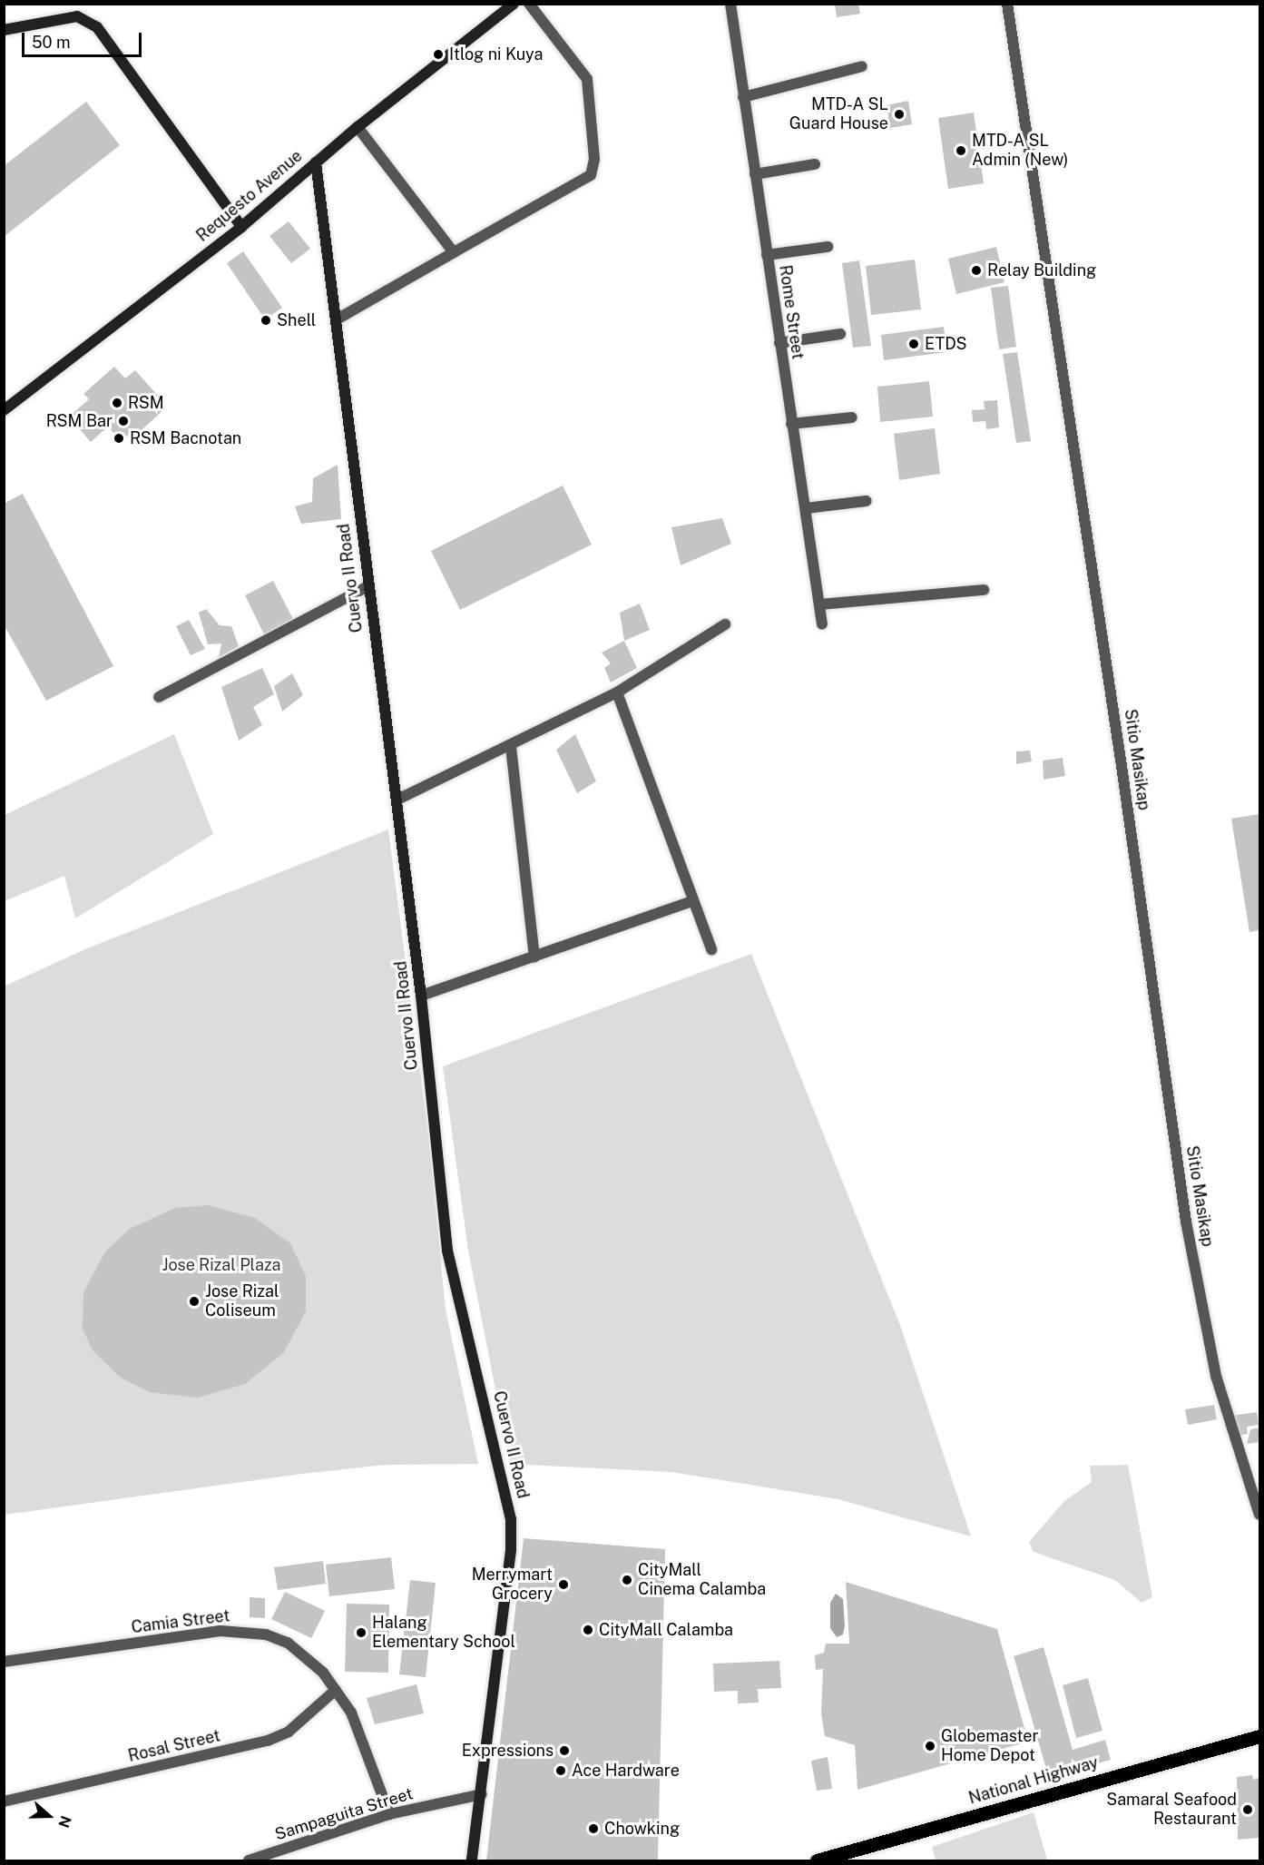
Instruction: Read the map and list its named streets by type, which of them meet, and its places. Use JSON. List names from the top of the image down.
{
  "streets": {
    "main road": ["National Highway"],
    "street": [
      "Requesto Avenue",
      "Rome Street",
      "Cuervo II Road",
      "Sitio Masikap",
      "Camia Street",
      "Rosal Street",
      "Sampaguita Street"
    ]
  },
  "crossings": [
    ["Requesto Avenue", "Cuervo II Road"],
    ["Cuervo II Road", "Sampaguita Street"],
    ["Camia Street", "Rosal Street"],
    ["Camia Street", "Sampaguita Street"]
  ],
  "parks": ["Jose Rizal Plaza"],
  "places": [
    "Itlog ni Kuya",
    "MTD-A SL Guard House",
    "MTD-A SL Admin (New)",
    "Relay Building",
    "Shell",
    "ETDS",
    "RSM",
    "RSM Bar",
    "RSM Bacnotan",
    "Jose Rizal Coliseum",
    "CityMall Cinema Calamba",
    "Merrymart Grocery",
    "CityMall Calamba",
    "Halang Elementary School",
    "Globemaster Home Depot",
    "Expressions",
    "Ace Hardware",
    "Samaral Seafood Restaurant",
    "Chowking"
  ],
  "scale_bar": "50 m",
  "north": "right"
}
